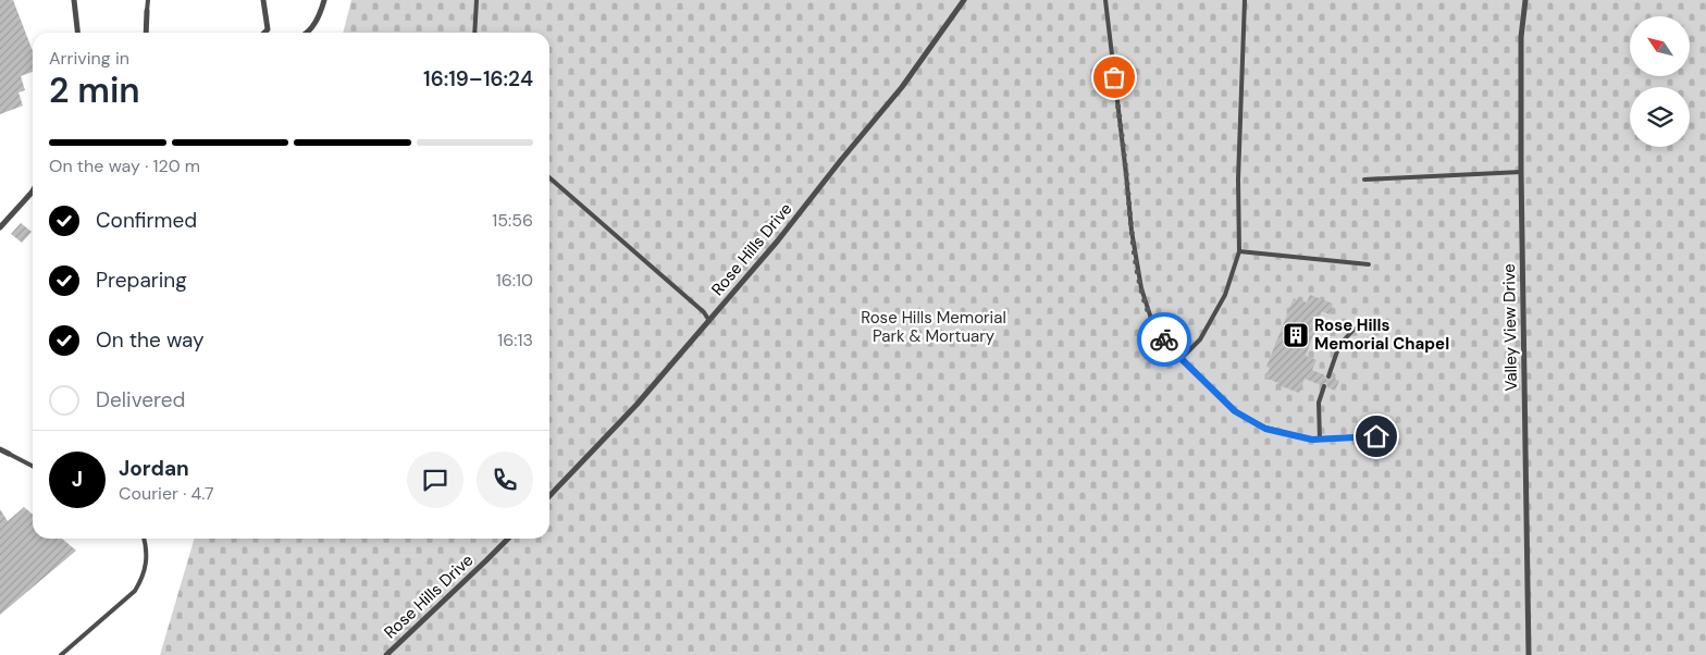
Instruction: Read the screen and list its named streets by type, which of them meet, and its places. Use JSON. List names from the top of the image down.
{
  "streets": {
    "street": ["Rose Hills Drive", "Valley View Drive"]
  },
  "parks": ["Rose Hills Memorial Park & Mortuary"],
  "places": {
    "building": ["Rose Hills Memorial Chapel"]
  },
  "north": "top left",
  "page": {
    "heading": ["2 min", "Arriving in", "16:19–16:24"],
    "panel": ["Jordan", "Courier · 4.7"],
    "bar": "On the way · 120 m",
    "list": [
      ["Confirmed", "15:56"],
      ["Preparing", "16:10"],
      ["On the way", "16:13"],
      "Delivered"
    ],
    "round": "J"
  }
}
